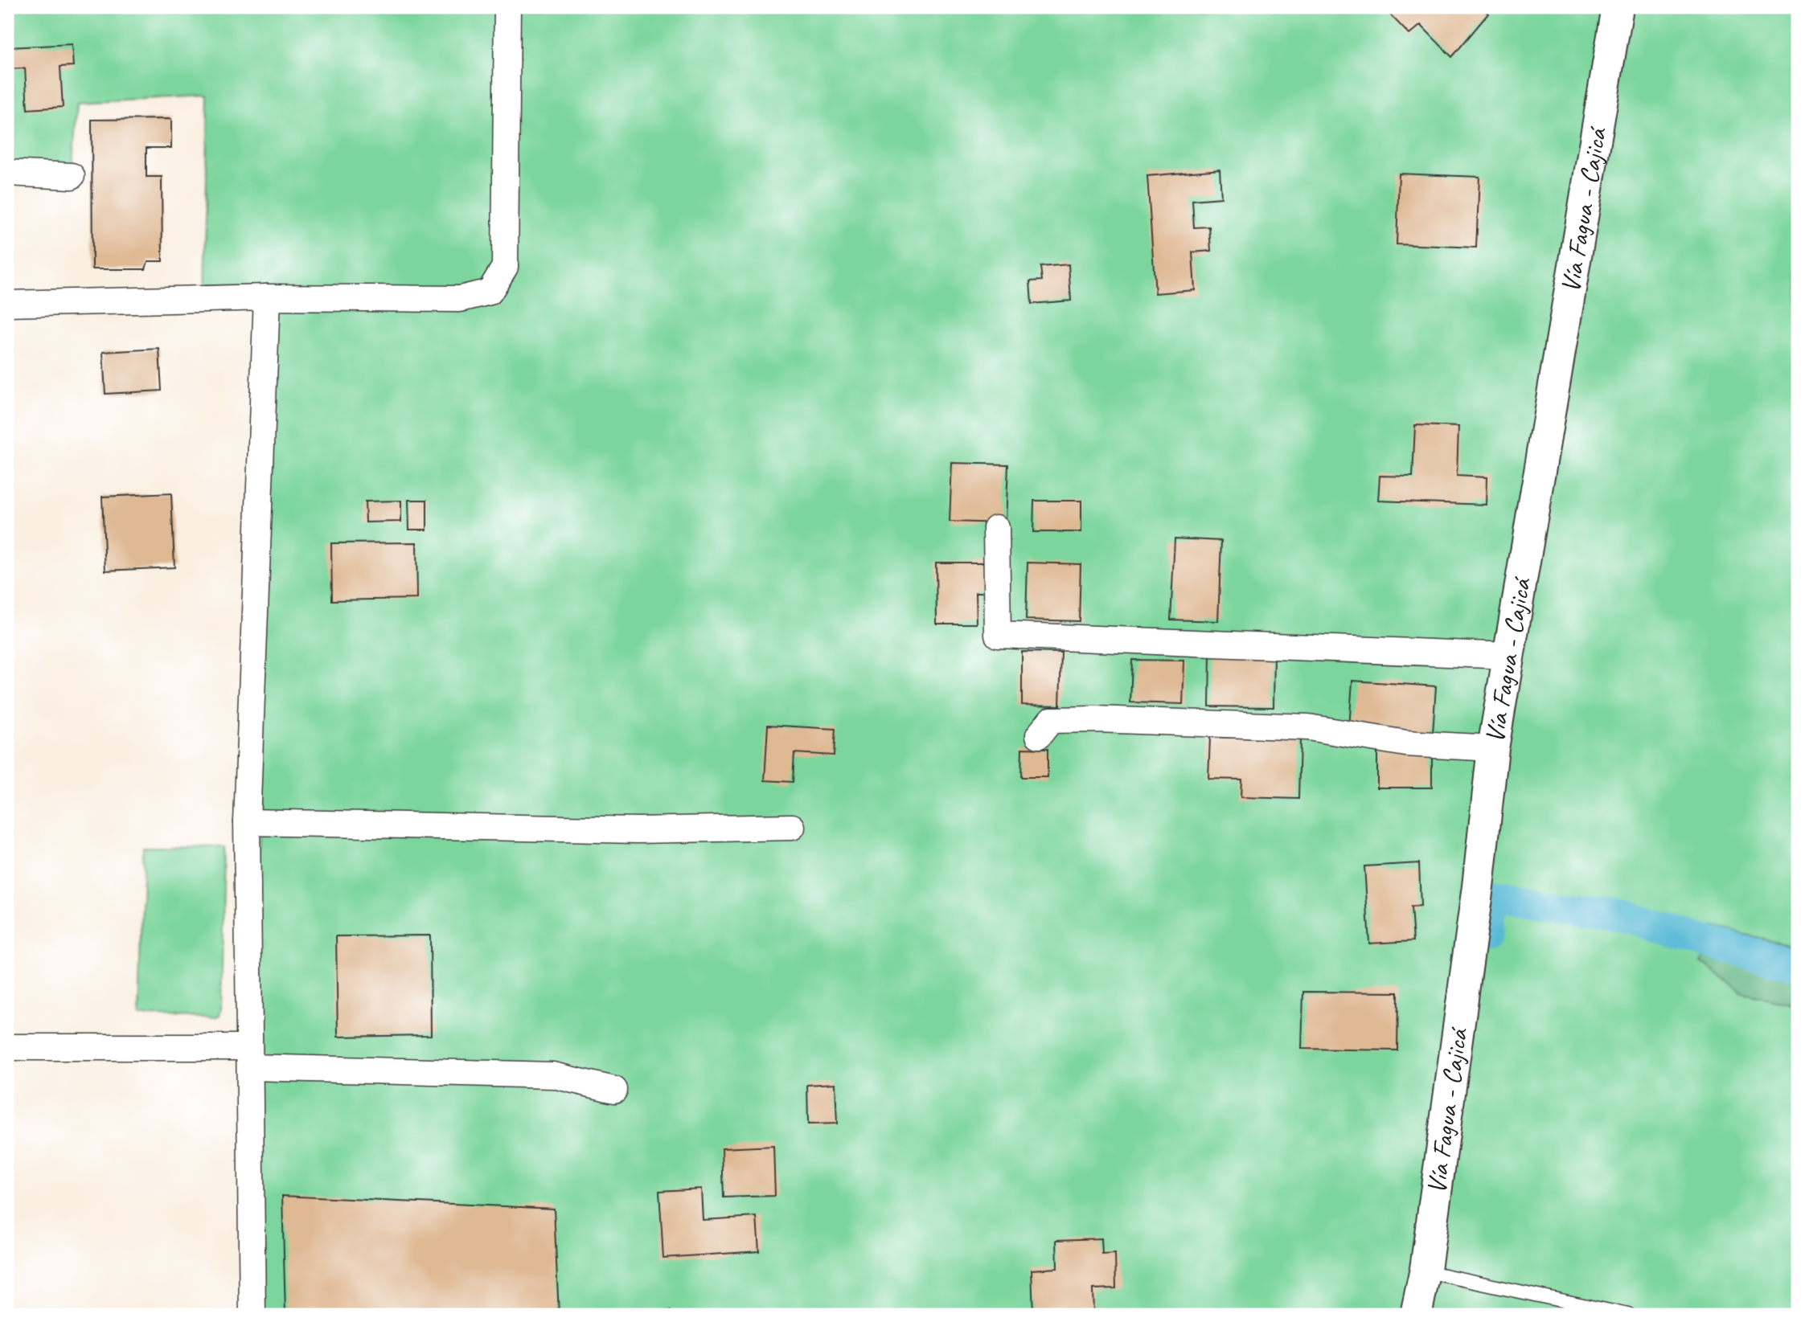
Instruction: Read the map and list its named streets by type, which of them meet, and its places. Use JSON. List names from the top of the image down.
{
  "streets": {
    "street": ["Vía Fagua - Cajicá"]
  }
}
